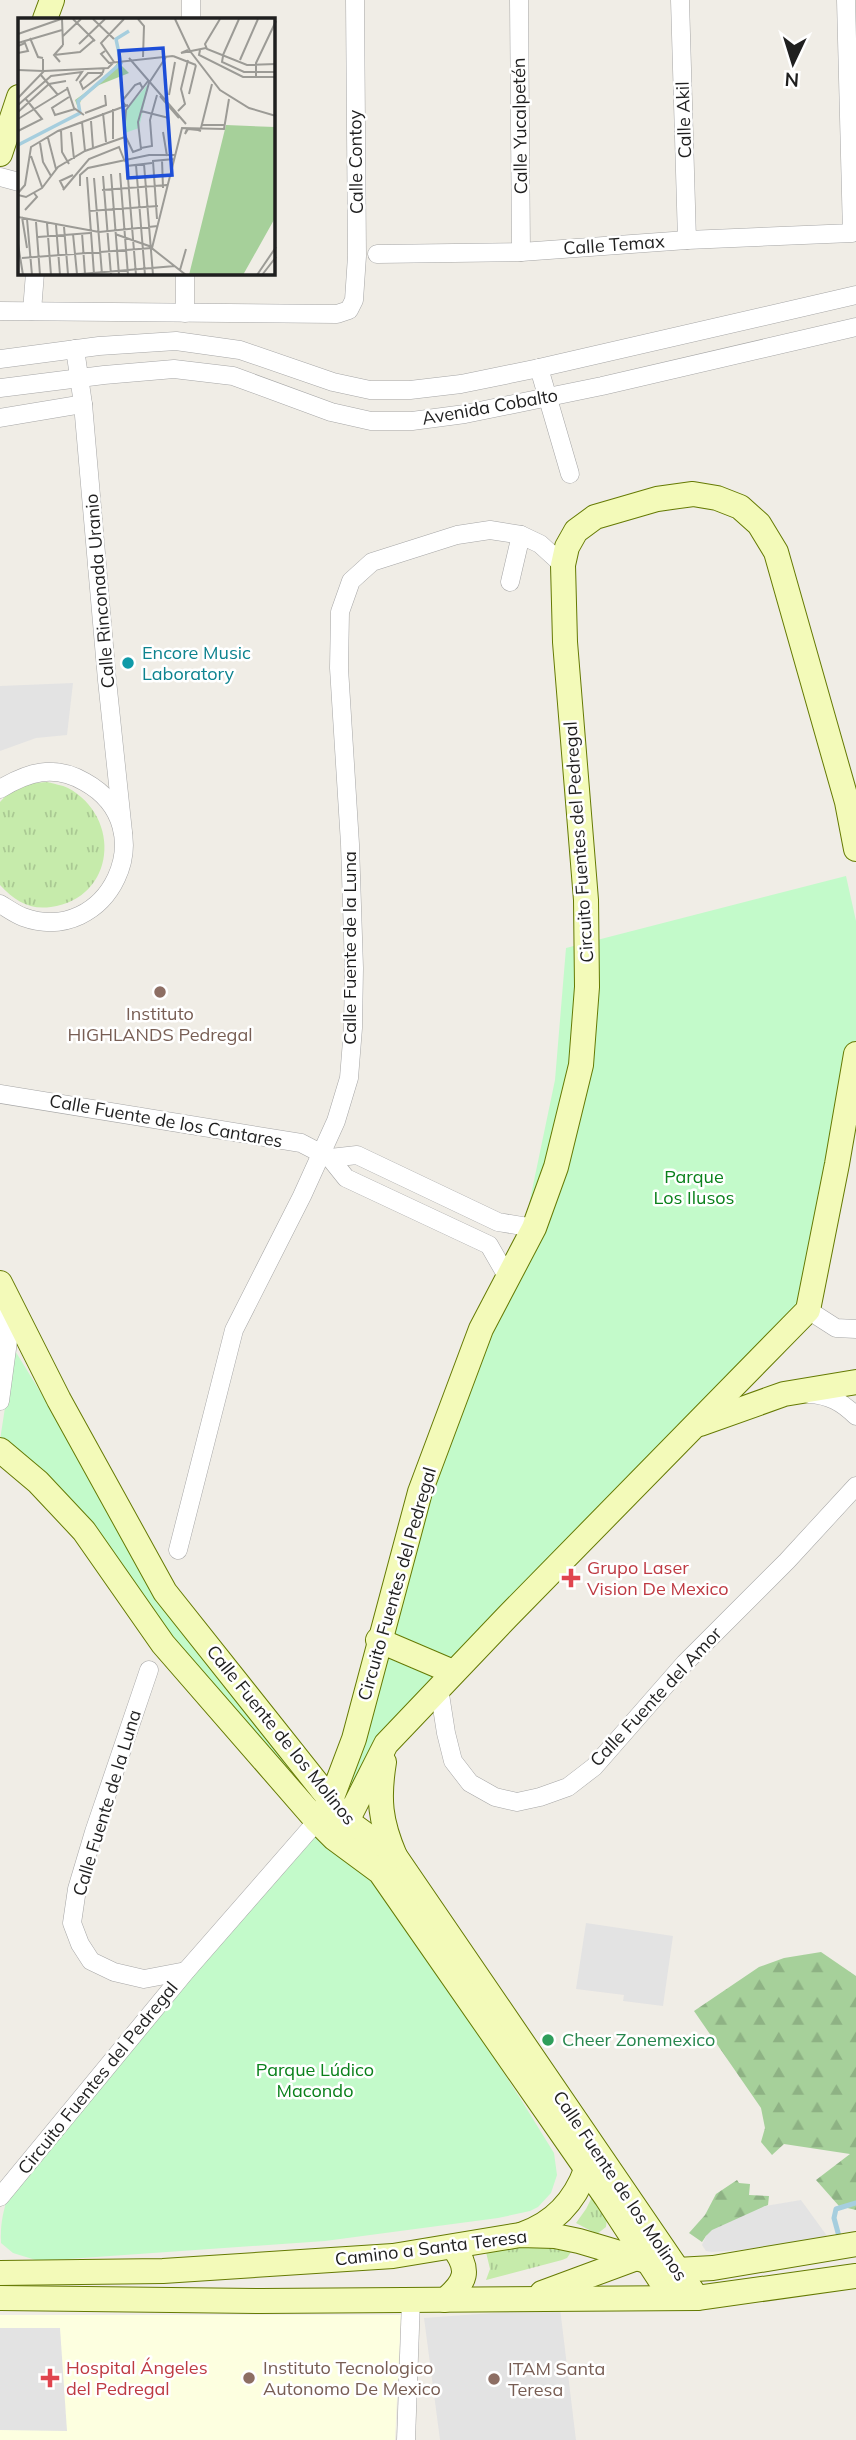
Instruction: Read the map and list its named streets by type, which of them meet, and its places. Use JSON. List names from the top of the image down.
{
  "streets": {
    "street": [
      "Calle Akil",
      "Calle Yucalpetén",
      "Calle Contoy",
      "Calle Temax",
      "Avenida Cobalto",
      "Calle Rinconada Uranio",
      "Circuito Fuentes del Pedregal",
      "Calle Fuente de la Luna",
      "Calle Fuente de los Cantares",
      "Calle Fuente del Amor",
      "Calle Fuente de los Molinos",
      "Camino a Santa Teresa"
    ]
  },
  "crossings": [
    ["Calle Akil", "Calle Temax"],
    ["Calle Yucalpetén", "Calle Temax"],
    ["Avenida Cobalto", "Calle Rinconada Uranio"],
    ["Circuito Fuentes del Pedregal", "Calle Fuente de la Luna"],
    ["Circuito Fuentes del Pedregal", "Calle Fuente de los Cantares"],
    ["Circuito Fuentes del Pedregal", "Calle Fuente de los Molinos"],
    ["Calle Fuente de la Luna", "Calle Fuente de los Cantares"],
    ["Calle Fuente de los Molinos", "Camino a Santa Teresa"]
  ],
  "parks": ["Parque Los Ilusos", "Parque Lúdico Macondo"],
  "places": {
    "other": [
      "Encore Music Laboratory",
      "Instituto HIGHLANDS Pedregal",
      "Cheer Zonemexico",
      "Instituto Tecnologico Autonomo De Mexico",
      "ITAM Santa Teresa"
    ],
    "health": ["Grupo Laser Vision De Mexico", "Hospital Ángeles del Pedregal"]
  },
  "north": "bottom"
}
